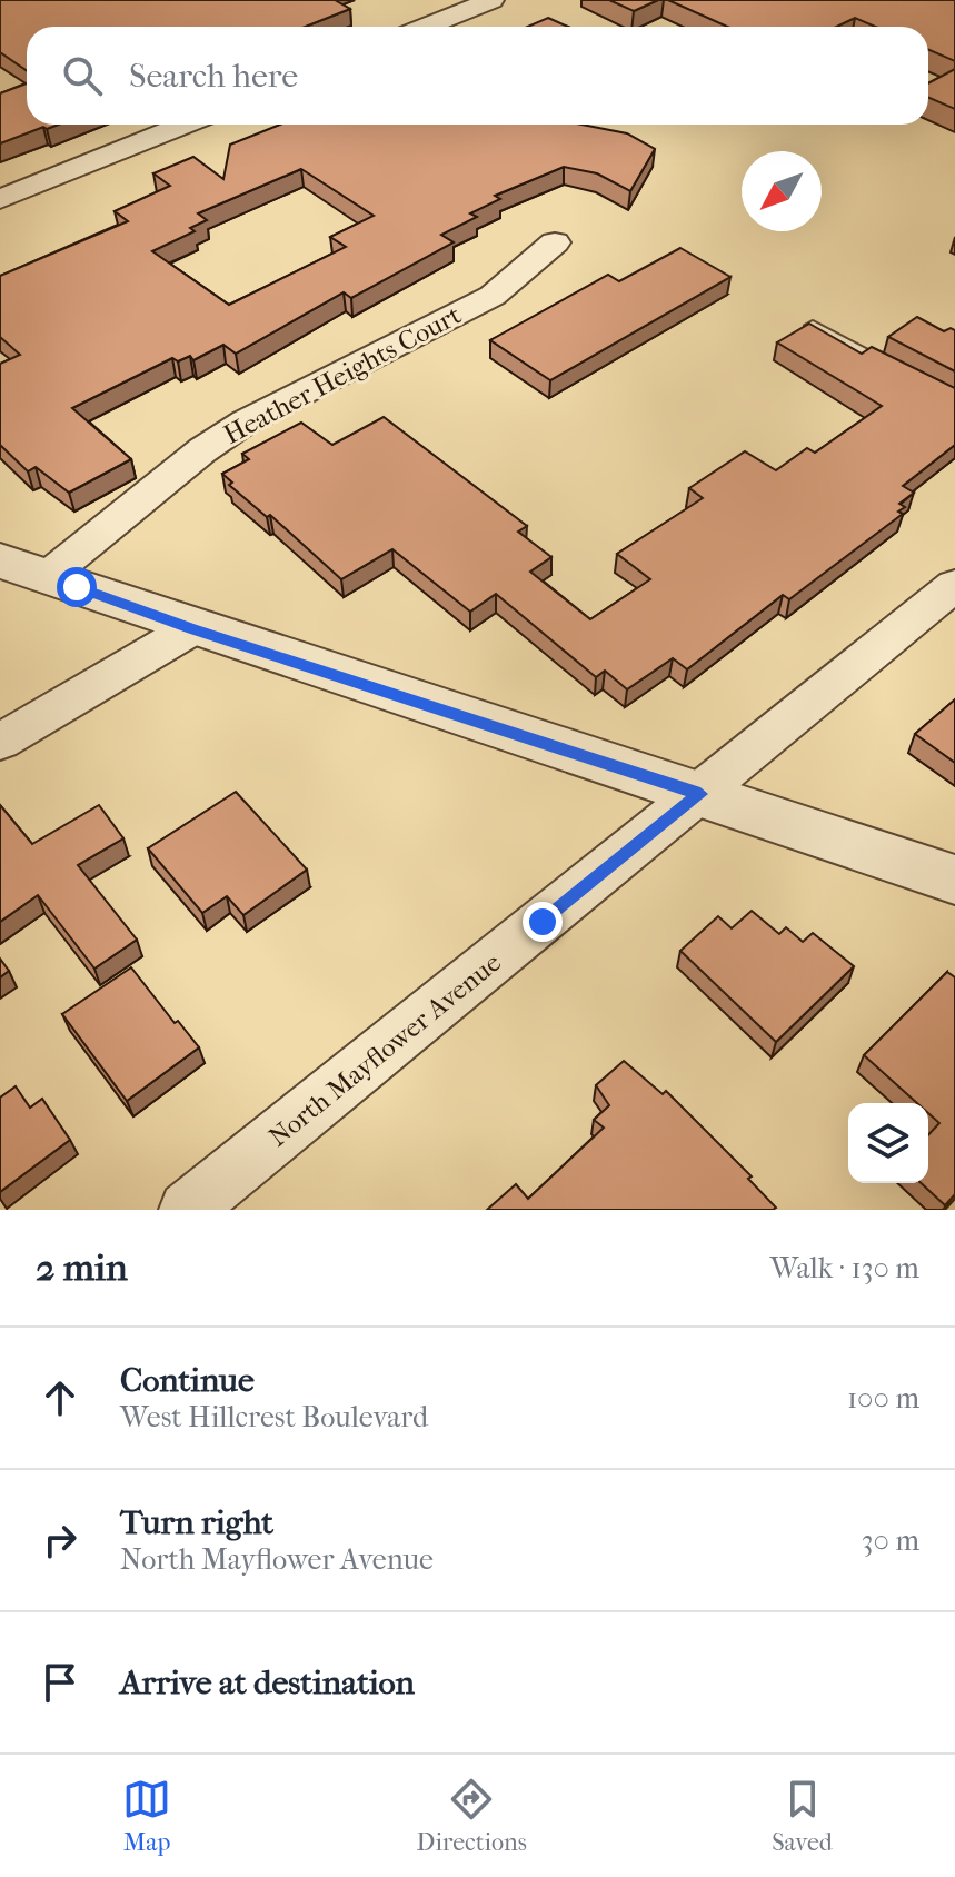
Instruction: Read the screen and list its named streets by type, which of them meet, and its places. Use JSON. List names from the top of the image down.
{
  "streets": {
    "street": ["Heather Heights Court", "North Mayflower Avenue"]
  },
  "north": "bottom left",
  "page": {
    "search": "Search here",
    "heading": ["2 min", "Walk · 130 m"],
    "list": [
      ["Continue", "West Hillcrest Boulevard", "100 m"],
      ["Turn right", "North Mayflower Avenue", "30 m"],
      "Arrive at destination"
    ],
    "nav": ["Map", "Directions", "Saved"]
  }
}
